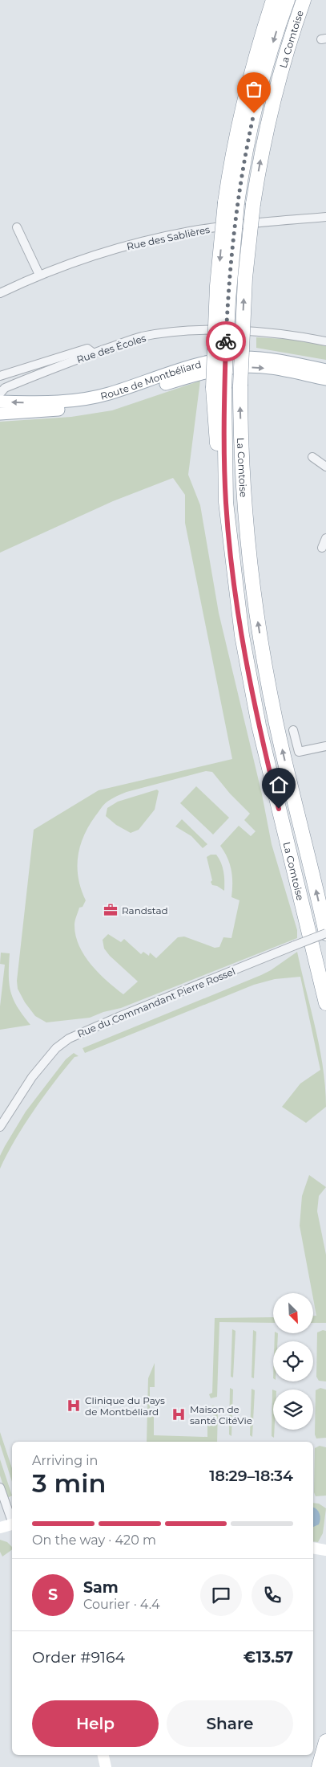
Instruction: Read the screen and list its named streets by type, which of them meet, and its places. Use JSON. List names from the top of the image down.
{
  "streets": {
    "highway": ["La Comtoise"],
    "main road": ["Route de Montbéliard"],
    "street": ["Rue des Sablières", "Rue des Écoles", "Rue du Commandant Pierre Rossel"]
  },
  "crossings": [
    ["La Comtoise", "Rue du Commandant Pierre Rossel"]
  ],
  "places": {
    "office": ["Randstad"],
    "hospital": ["Clinique du Pays de Montbéliard", "Maison de santé CitéVie"]
  },
  "north": "bottom right",
  "page": {
    "heading": ["3 min", "Arriving in", "18:29–18:34"],
    "panel": [
      "Sam",
      "Courier · 4.4",
      "Order #9164",
      "€13.57"
    ],
    "bar": "On the way · 420 m",
    "round": "S",
    "buttons": ["Help", "Share"]
  }
}
